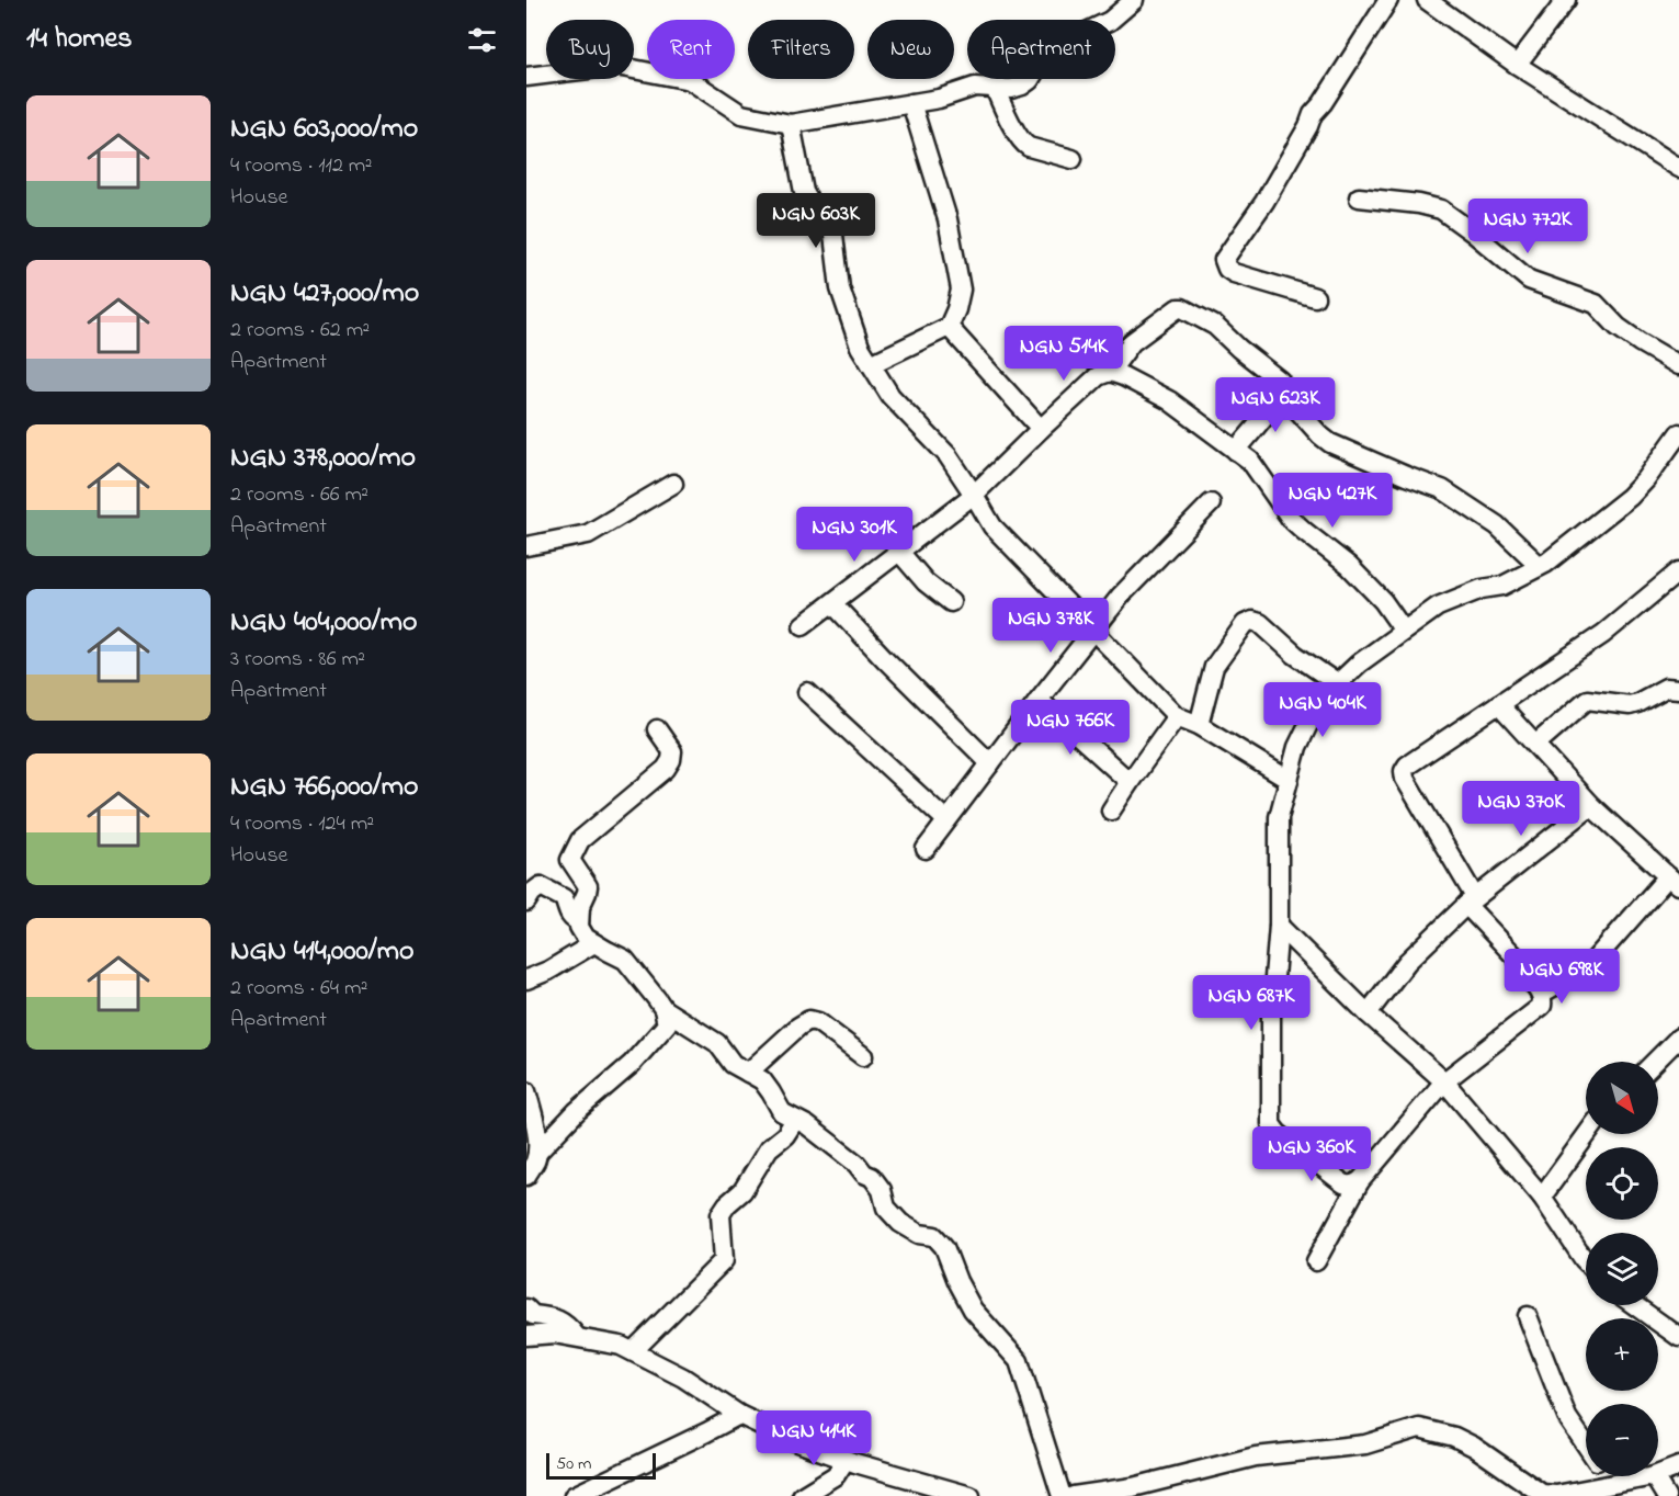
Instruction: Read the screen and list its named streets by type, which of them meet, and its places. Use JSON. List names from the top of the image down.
{
  "scale_bar": "50 m",
  "north": "bottom right",
  "page": {
    "heading": "14 homes",
    "chip": [
      "Buy",
      "Rent",
      "Filters",
      "New",
      "Apartment"
    ],
    "list": [
      {
        "name": "NGN 603,000/mo",
        "note": "4 rooms · 112 m² · House"
      },
      {
        "name": "NGN 427,000/mo",
        "note": "2 rooms · 62 m² · Apartment"
      },
      {
        "name": "NGN 378,000/mo",
        "note": "2 rooms · 66 m² · Apartment"
      },
      {
        "name": "NGN 404,000/mo",
        "note": "3 rooms · 86 m² · Apartment"
      },
      {
        "name": "NGN 766,000/mo",
        "note": "4 rooms · 124 m² · House"
      },
      {
        "name": "NGN 414,000/mo",
        "note": "2 rooms · 64 m² · Apartment"
      }
    ],
    "price": [
      "NGN 603K",
      "NGN 772K",
      "NGN 514K",
      "NGN 623K",
      "NGN 427K",
      "NGN 301K",
      "NGN 378K",
      "NGN 404K",
      "NGN 766K",
      "NGN 370K",
      "NGN 698K",
      "NGN 687K",
      "NGN 360K",
      "NGN 414K"
    ],
    "map_buttons": ["+", "−"],
    "scale": "50 m"
  }
}
